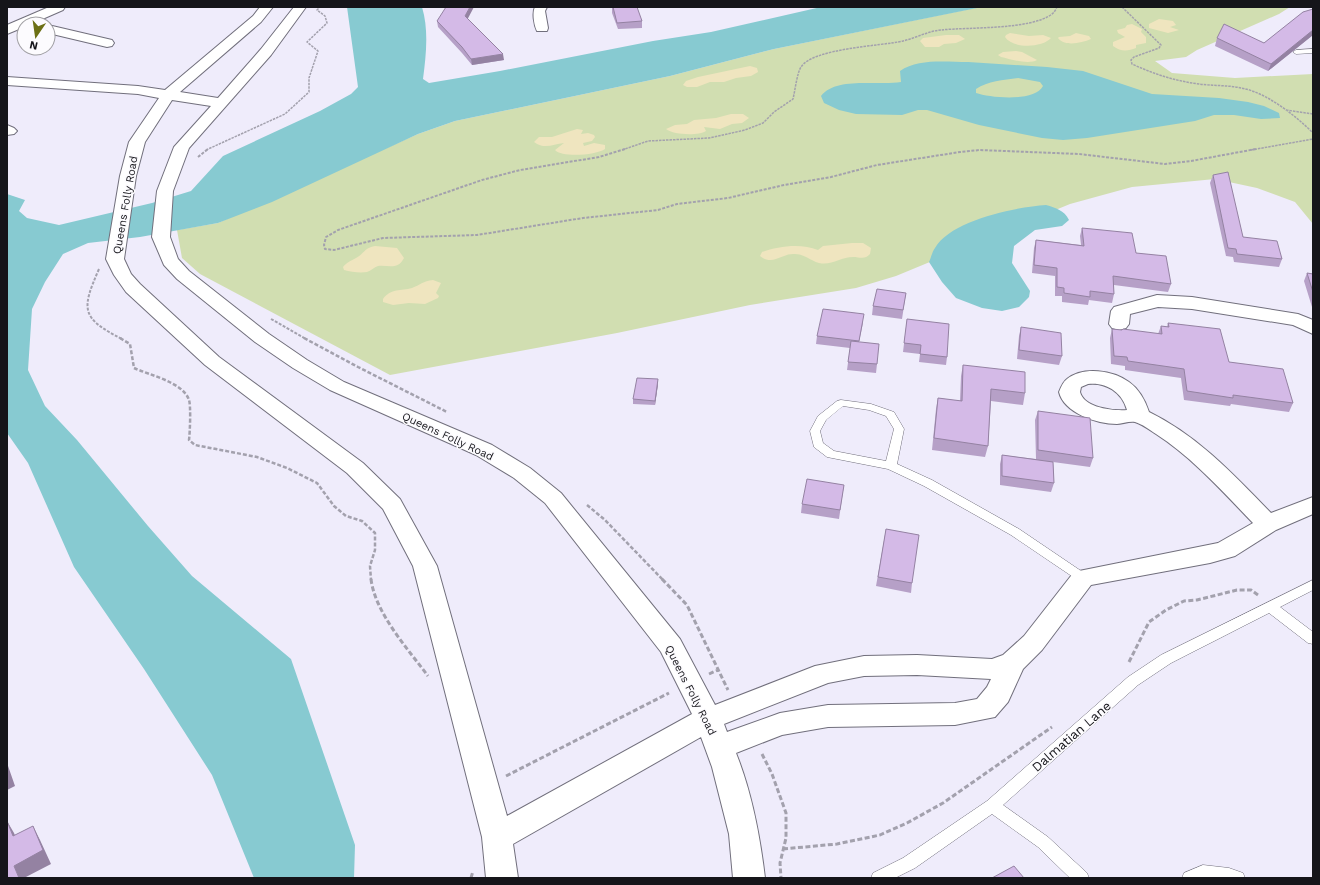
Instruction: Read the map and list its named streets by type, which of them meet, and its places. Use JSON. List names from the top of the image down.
{
  "streets": {
    "street": ["Queens Folly Road"],
    "lane": ["Dalmatian Lane"]
  },
  "north": "bottom"
}
